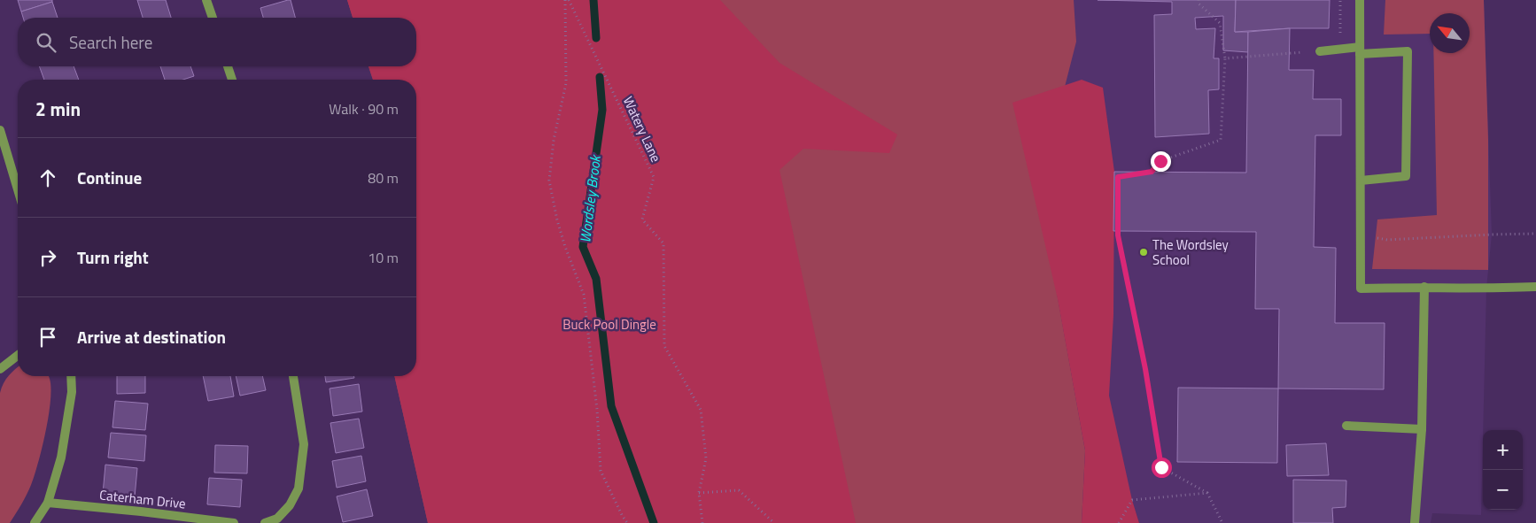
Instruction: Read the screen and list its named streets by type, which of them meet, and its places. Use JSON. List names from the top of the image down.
{
  "streets": {
    "street": ["Caterham Drive"],
    "path": ["Watery Lane"]
  },
  "water": ["Wordsley Brook"],
  "parks": ["Buck Pool Dingle"],
  "places": ["The Wordsley School"],
  "north": "top left",
  "page": {
    "search": "Search here",
    "heading": ["2 min", "Walk · 90 m"],
    "list": [
      ["Continue", "80 m"],
      ["Turn right", "10 m"],
      "Arrive at destination"
    ],
    "map_buttons": ["+", "−"]
  }
}
